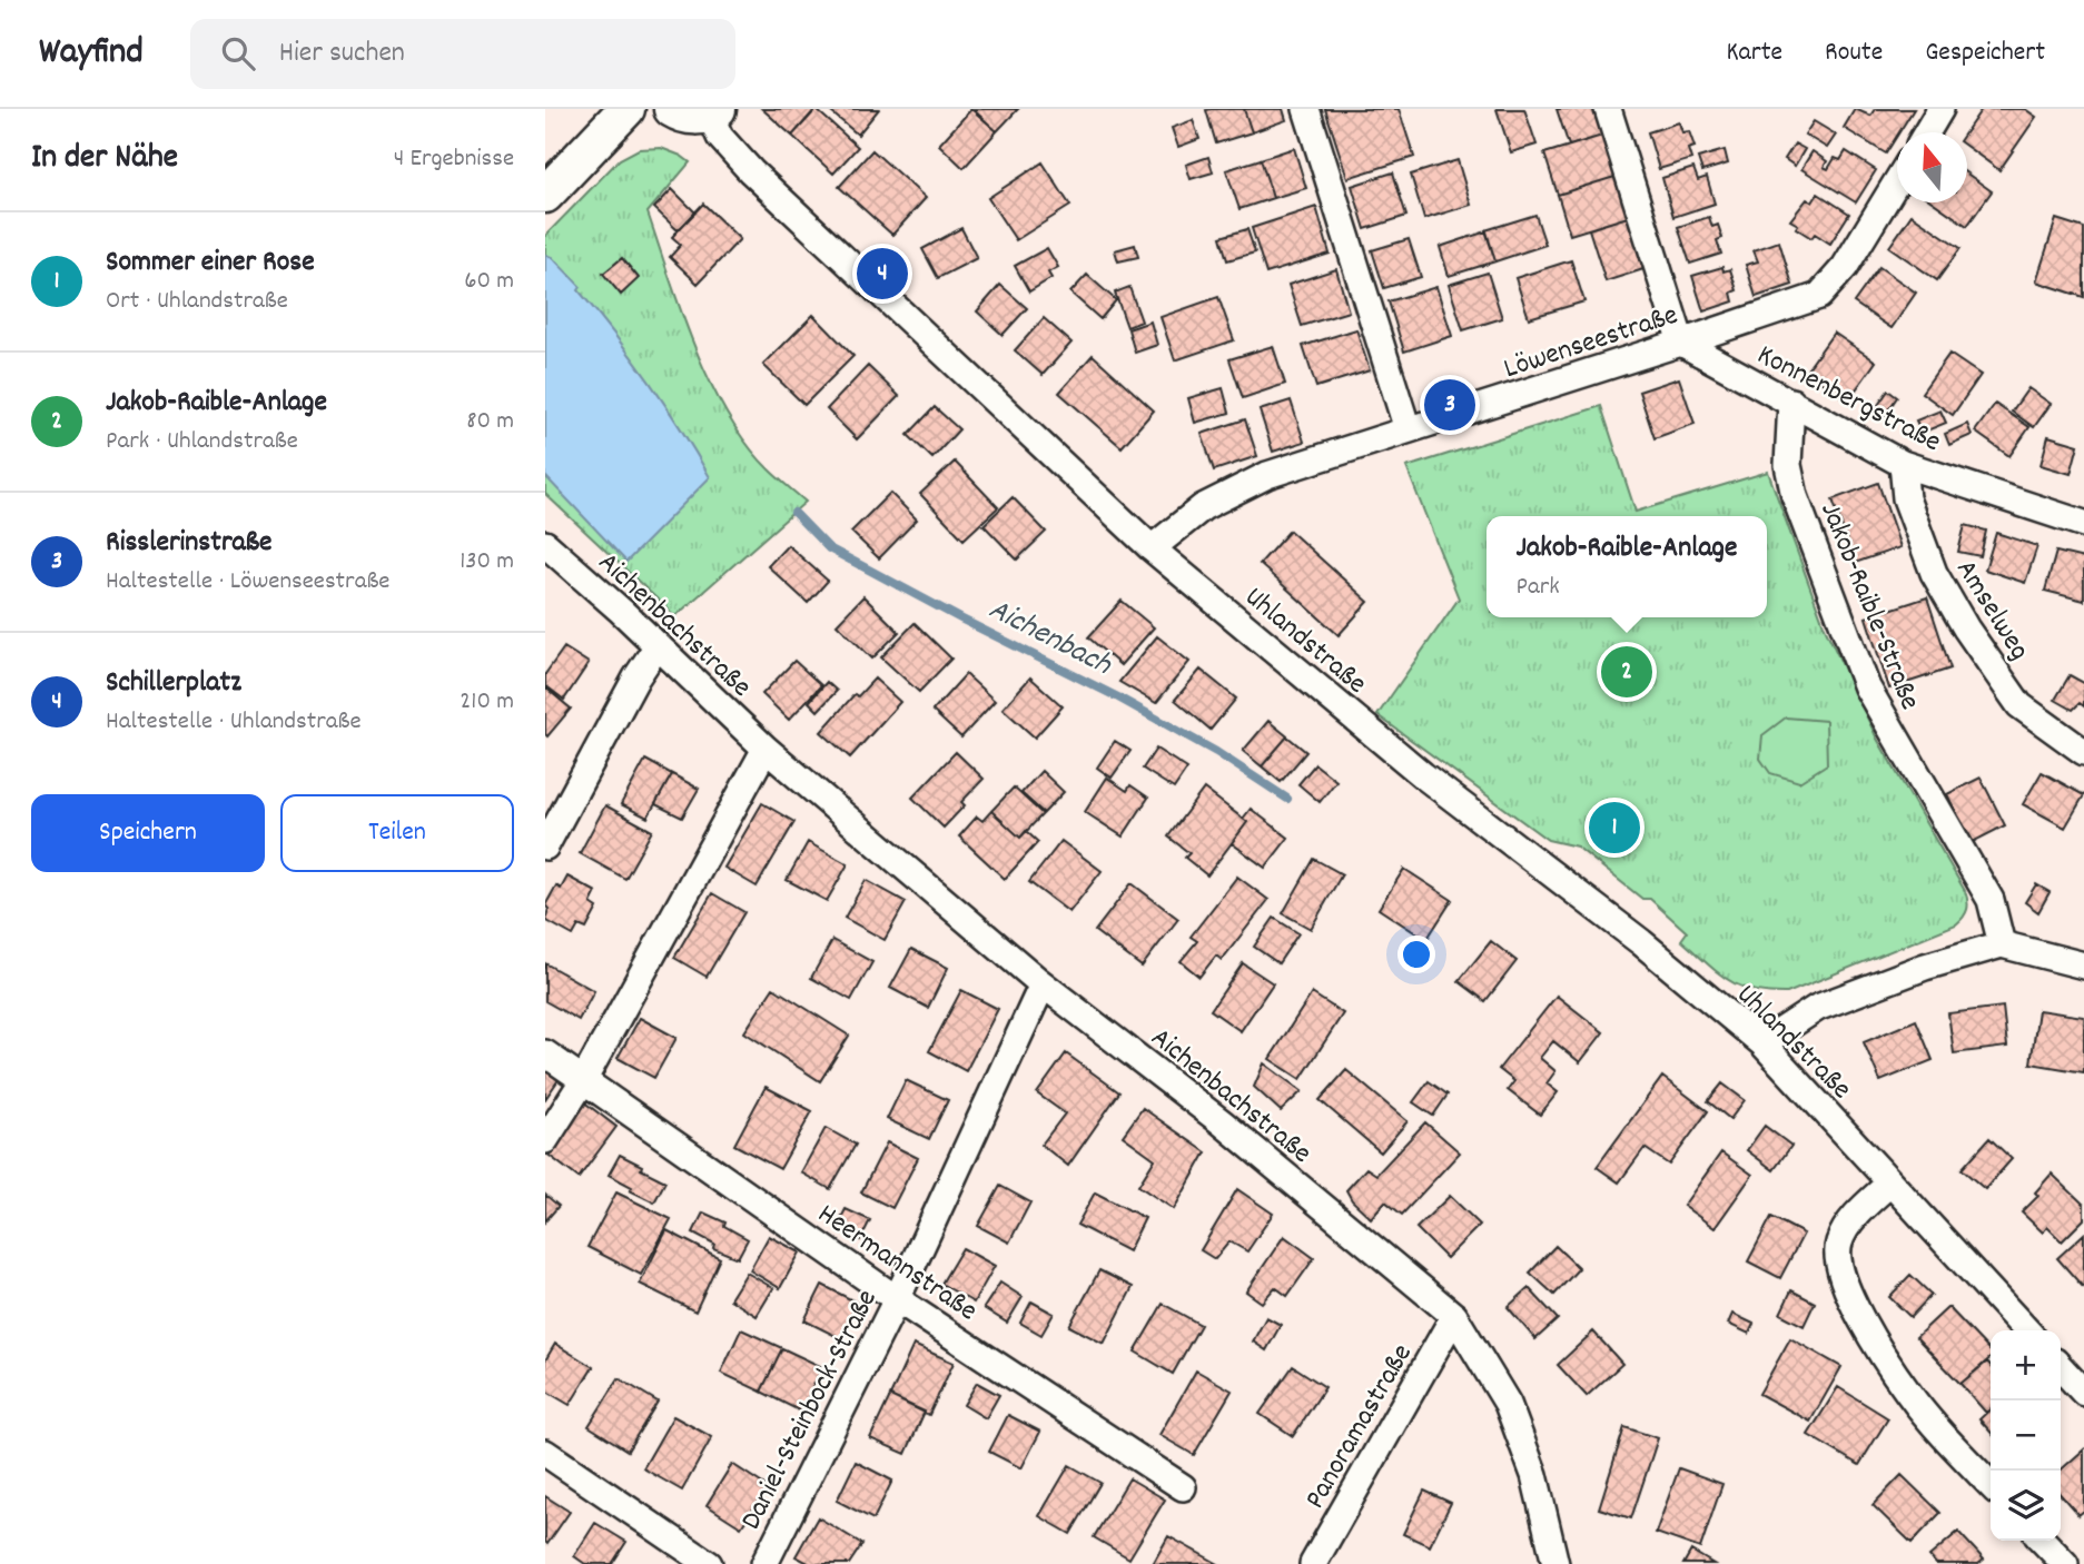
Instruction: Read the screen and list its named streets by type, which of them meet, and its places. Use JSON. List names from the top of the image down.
{
  "streets": {
    "street": [
      "Löwenseestraße",
      "Konnenbergstraße",
      "Jakob-Raible-Straße",
      "Amselweg",
      "Aichenbachstraße",
      "Uhlandstraße",
      "Heermannstraße",
      "Daniel-Steinbock-Straße",
      "Panoramastraße"
    ]
  },
  "crossings": [
    ["Löwenseestraße", "Konnenbergstraße"],
    ["Löwenseestraße", "Uhlandstraße"],
    ["Konnenbergstraße", "Jakob-Raible-Straße"],
    ["Konnenbergstraße", "Amselweg"],
    ["Aichenbachstraße", "Daniel-Steinbock-Straße"],
    ["Aichenbachstraße", "Panoramastraße"],
    ["Heermannstraße", "Daniel-Steinbock-Straße"]
  ],
  "water": ["Aichenbach"],
  "north": "top",
  "page": {
    "header": "Wayfind",
    "search": "Hier suchen",
    "nav": ["Karte", "Route", "Gespeichert"],
    "heading": ["In der Nähe", "4 Ergebnisse"],
    "list": [
      {
        "mark": "1",
        "name": "Sommer einer Rose",
        "note": "Ort · Uhlandstraße",
        "value": "60 m"
      },
      {
        "mark": "2",
        "name": "Jakob-Raible-Anlage",
        "note": "Park · Uhlandstraße",
        "value": "80 m"
      },
      {
        "mark": "3",
        "name": "Risslerinstraße",
        "note": "Haltestelle · Löwenseestraße",
        "value": "130 m"
      },
      {
        "mark": "4",
        "name": "Schillerplatz",
        "note": "Haltestelle · Uhlandstraße",
        "value": "210 m"
      }
    ],
    "pins": [
      "4",
      "3",
      "2",
      "1"
    ],
    "popup": ["Jakob-Raible-Anlage", "Park"],
    "buttons": ["Speichern", "Teilen"],
    "map_buttons": ["+", "−"]
  }
}
